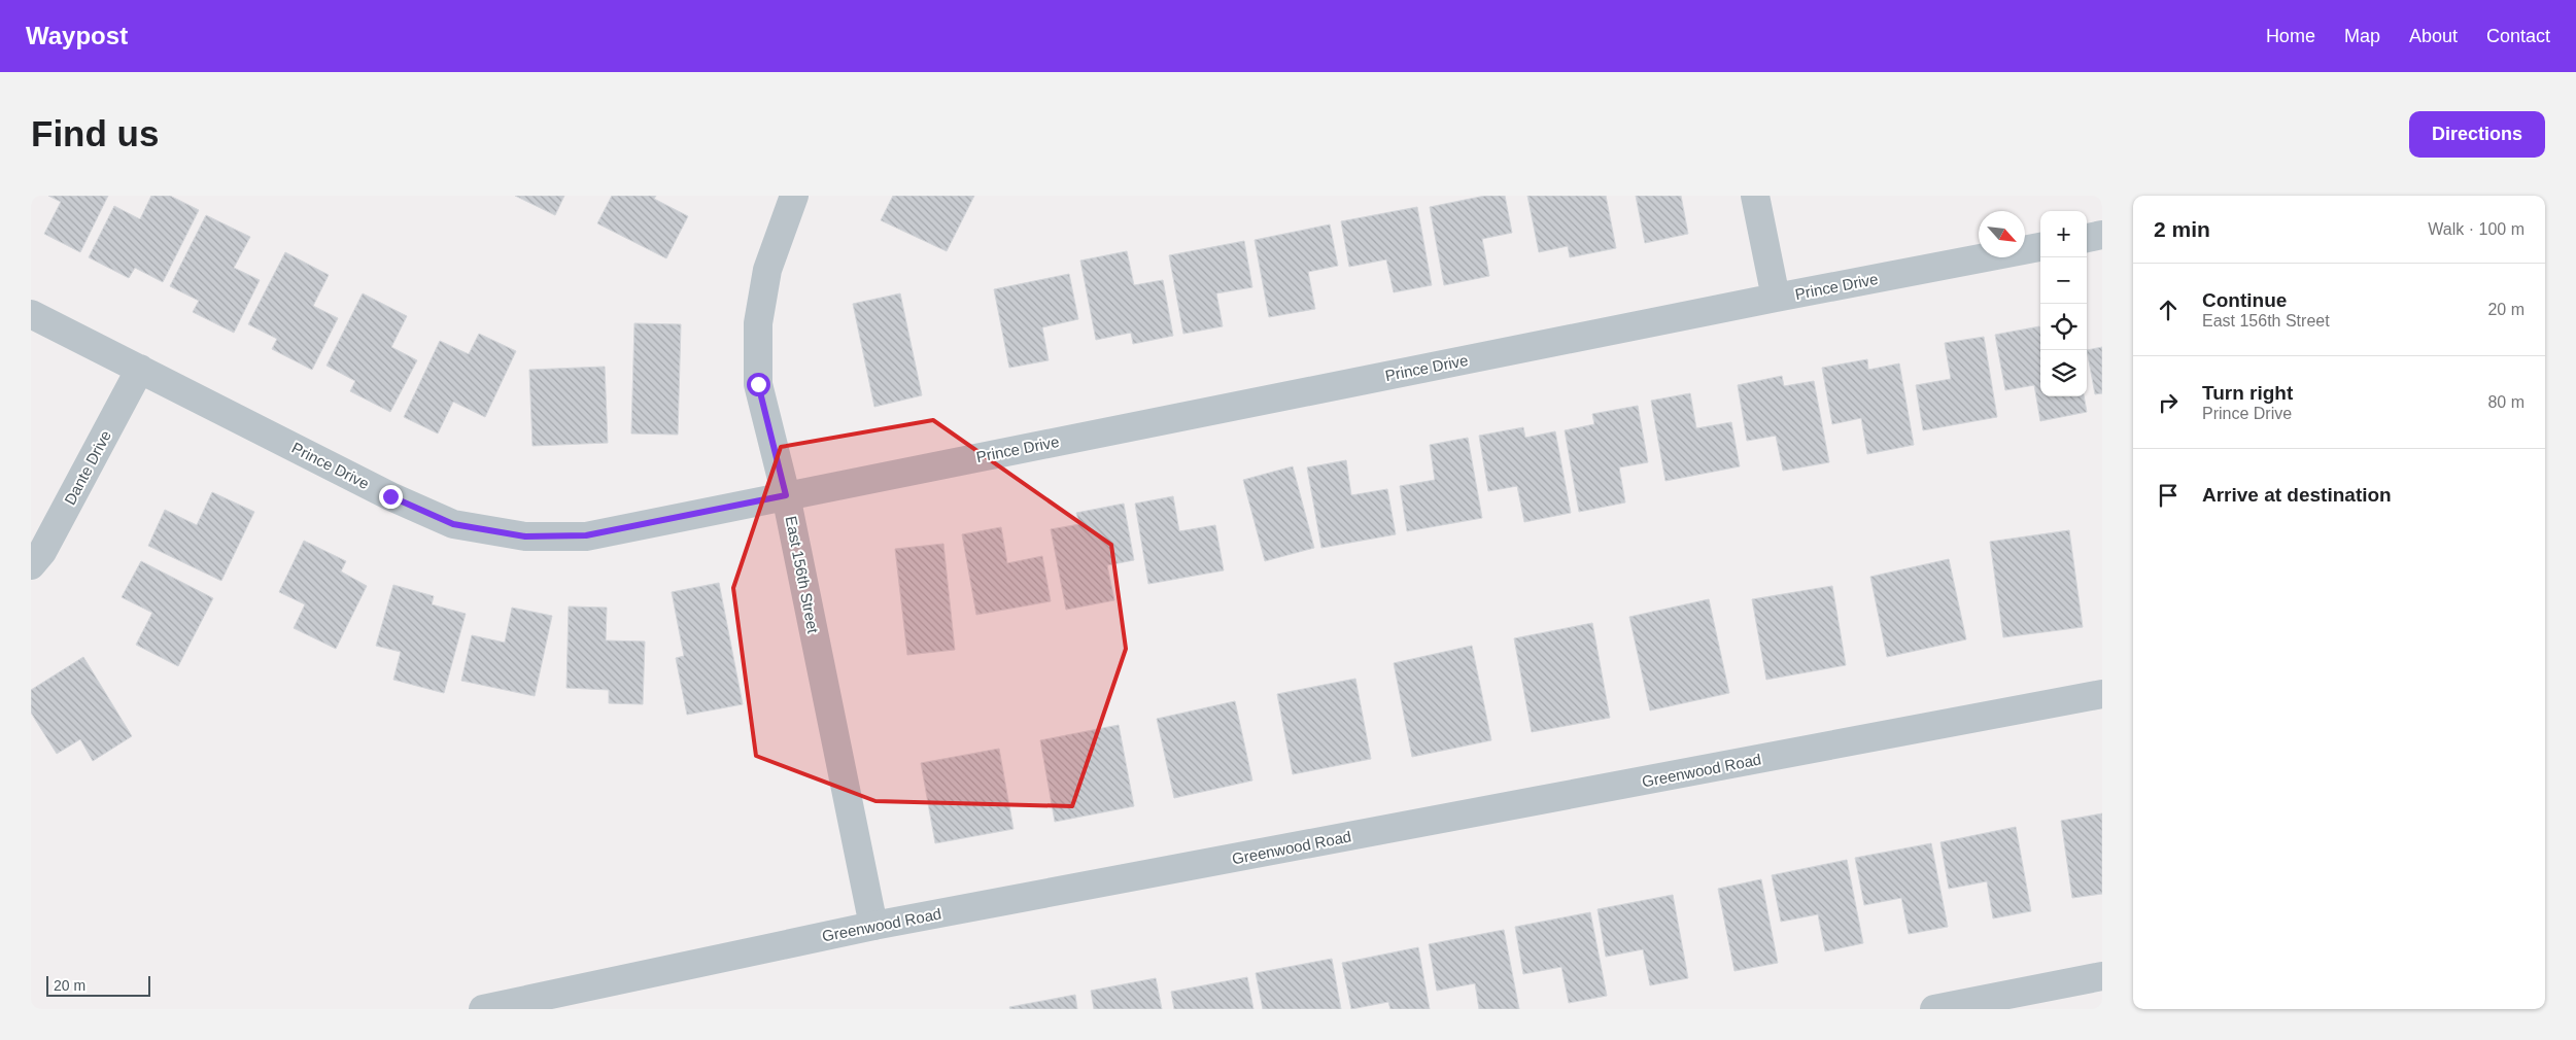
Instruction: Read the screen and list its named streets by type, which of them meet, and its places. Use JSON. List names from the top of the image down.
{
  "streets": {
    "street": [
      "Prince Drive",
      "Dante Drive",
      "East 156th Street",
      "Greenwood Road"
    ]
  },
  "crossings": [
    ["Prince Drive", "Dante Drive"],
    ["Prince Drive", "East 156th Street"],
    ["East 156th Street", "Greenwood Road"]
  ],
  "scale_bar": "20 m",
  "north": "bottom right",
  "page": {
    "header": "Waypost",
    "nav": [
      "Home",
      "Map",
      "About",
      "Contact"
    ],
    "buttons": "Directions",
    "title": "Find us",
    "heading": ["2 min", "Walk · 100 m"],
    "map_buttons": ["+", "−"],
    "list": [
      ["Continue", "East 156th Street", "20 m"],
      ["Turn right", "Prince Drive", "80 m"],
      "Arrive at destination"
    ],
    "scale": "20 m"
  }
}
